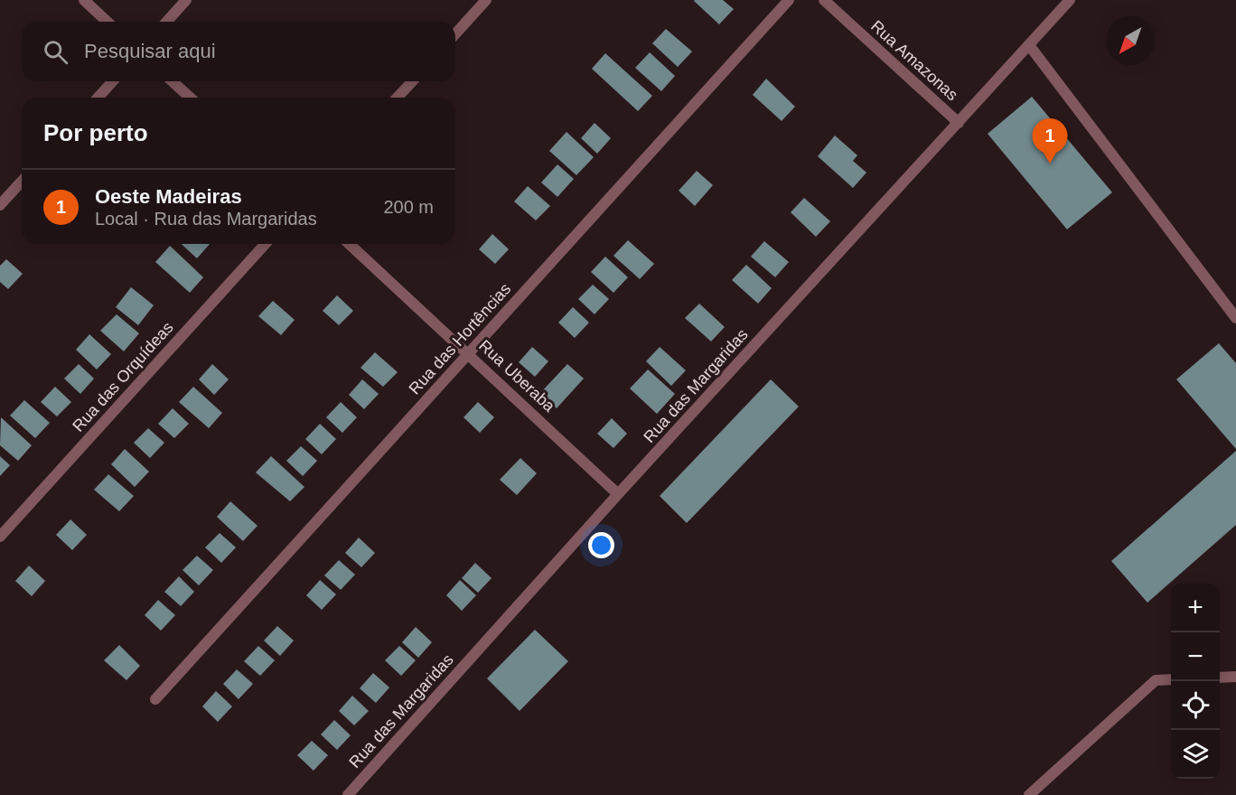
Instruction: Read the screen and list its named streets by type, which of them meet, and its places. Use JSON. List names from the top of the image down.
{
  "streets": {
    "street": [
      "Rua Amazonas",
      "Rua das Hortências",
      "Rua Uberaba",
      "Rua das Orquídeas",
      "Rua das Margaridas"
    ]
  },
  "crossings": [
    ["Rua Amazonas", "Rua das Margaridas"],
    ["Rua das Hortências", "Rua Uberaba"],
    ["Rua Uberaba", "Rua das Margaridas"]
  ],
  "north": "bottom left",
  "page": {
    "search": "Pesquisar aqui",
    "heading": "Por perto",
    "pins": "1",
    "list": [
      {
        "mark": "1",
        "name": "Oeste Madeiras",
        "note": "Local · Rua das Margaridas",
        "value": "200 m"
      }
    ],
    "map_buttons": ["+", "−"]
  }
}
